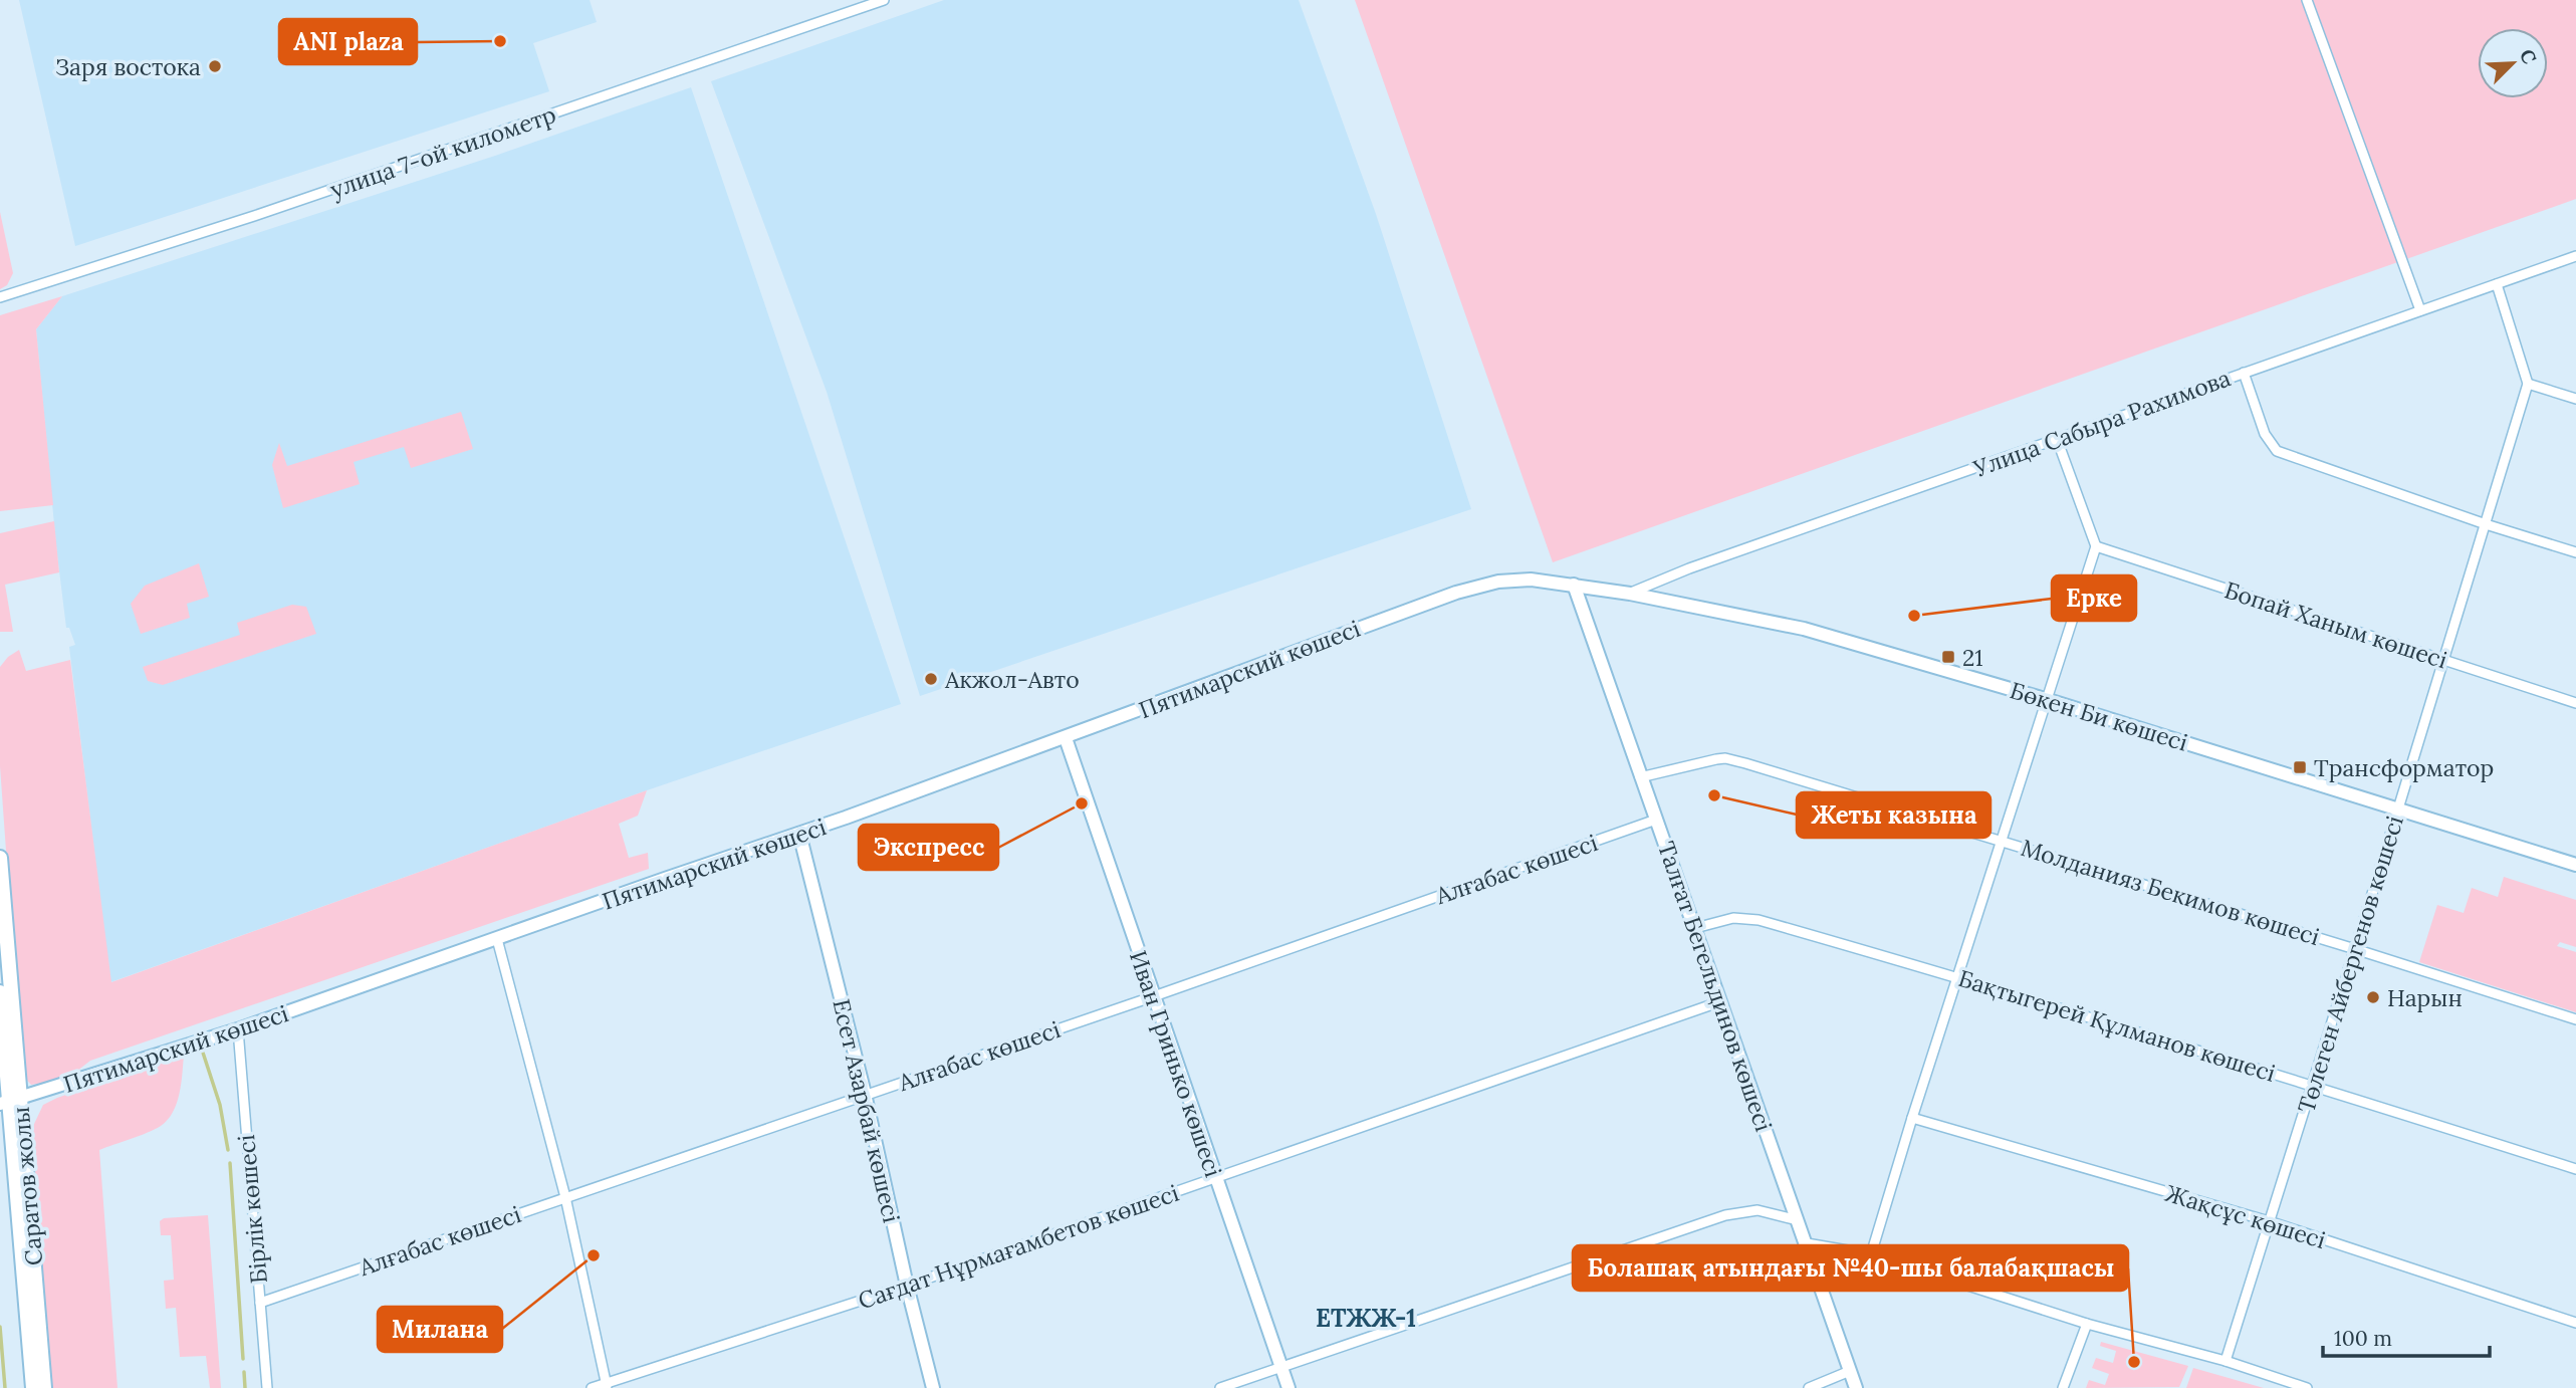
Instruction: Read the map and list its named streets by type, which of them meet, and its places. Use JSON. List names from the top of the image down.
{
  "streets": {
    "main road": [
      "Пятимарский көшесі",
      "Бөкен Би көшесі",
      "Талғат Бегельдинов көшесі",
      "Иван Гринько көшесі",
      "Есет Азарбай көшесі",
      "Саратов жолы"
    ],
    "street": [
      "улица 7-ой километр",
      "Улица Сабыра Рахимова",
      "Бопай Ханым көшесі",
      "Алғабас көшесі",
      "Молданияз Бекимов көшесі",
      "Төлеген Айбергенов көшесі",
      "Бақтыгерей Құлманов көшесі",
      "Бірлік көшесі",
      "Жақсұс көшесі",
      "Сағдат Нұрмағамбетов көшесі"
    ]
  },
  "crossings": [
    ["Улица Сабыра Рахимова", "Бөкен Би көшесі"],
    ["Бопай Ханым көшесі", "Төлеген Айбергенов көшесі"],
    ["Пятимарский көшесі", "Бөкен Би көшесі"],
    ["Пятимарский көшесі", "Талғат Бегельдинов көшесі"],
    ["Пятимарский көшесі", "Иван Гринько көшесі"],
    ["Пятимарский көшесі", "Есет Азарбай көшесі"],
    ["Пятимарский көшесі", "Саратов жолы"],
    ["Пятимарский көшесі", "Бірлік көшесі"],
    ["Бөкен Би көшесі", "Төлеген Айбергенов көшесі"],
    ["Бөкен Би көшесі", "Талғат Бегельдинов көшесі"],
    ["Алғабас көшесі", "Талғат Бегельдинов көшесі"],
    ["Алғабас көшесі", "Иван Гринько көшесі"],
    ["Алғабас көшесі", "Есет Азарбай көшесі"],
    ["Алғабас көшесі", "Бірлік көшесі"],
    ["Молданияз Бекимов көшесі", "Төлеген Айбергенов көшесі"],
    ["Молданияз Бекимов көшесі", "Талғат Бегельдинов көшесі"],
    ["Төлеген Айбергенов көшесі", "Бақтыгерей Құлманов көшесі"],
    ["Төлеген Айбергенов көшесі", "Жақсұс көшесі"],
    ["Талғат Бегельдинов көшесі", "Бақтыгерей Құлманов көшесі"],
    ["Талғат Бегельдинов көшесі", "Сағдат Нұрмағамбетов көшесі"],
    ["Иван Гринько көшесі", "Сағдат Нұрмағамбетов көшесі"],
    ["Есет Азарбай көшесі", "Сағдат Нұрмағамбетов көшесі"]
  ],
  "districts": ["ЕТЖЖ-1"],
  "places": {
    "other": [
      "ANI plaza",
      "Заря востока",
      "Ерке",
      "Акжол-Авто",
      "Жеты казына",
      "Экспресс",
      "Нарын",
      "Милана",
      "Болашақ атындағы №40-шы балабақшасы"
    ],
    "transit": ["21", "Трансформатор"]
  },
  "scale_bar": "100 m",
  "north": "top right"
}
